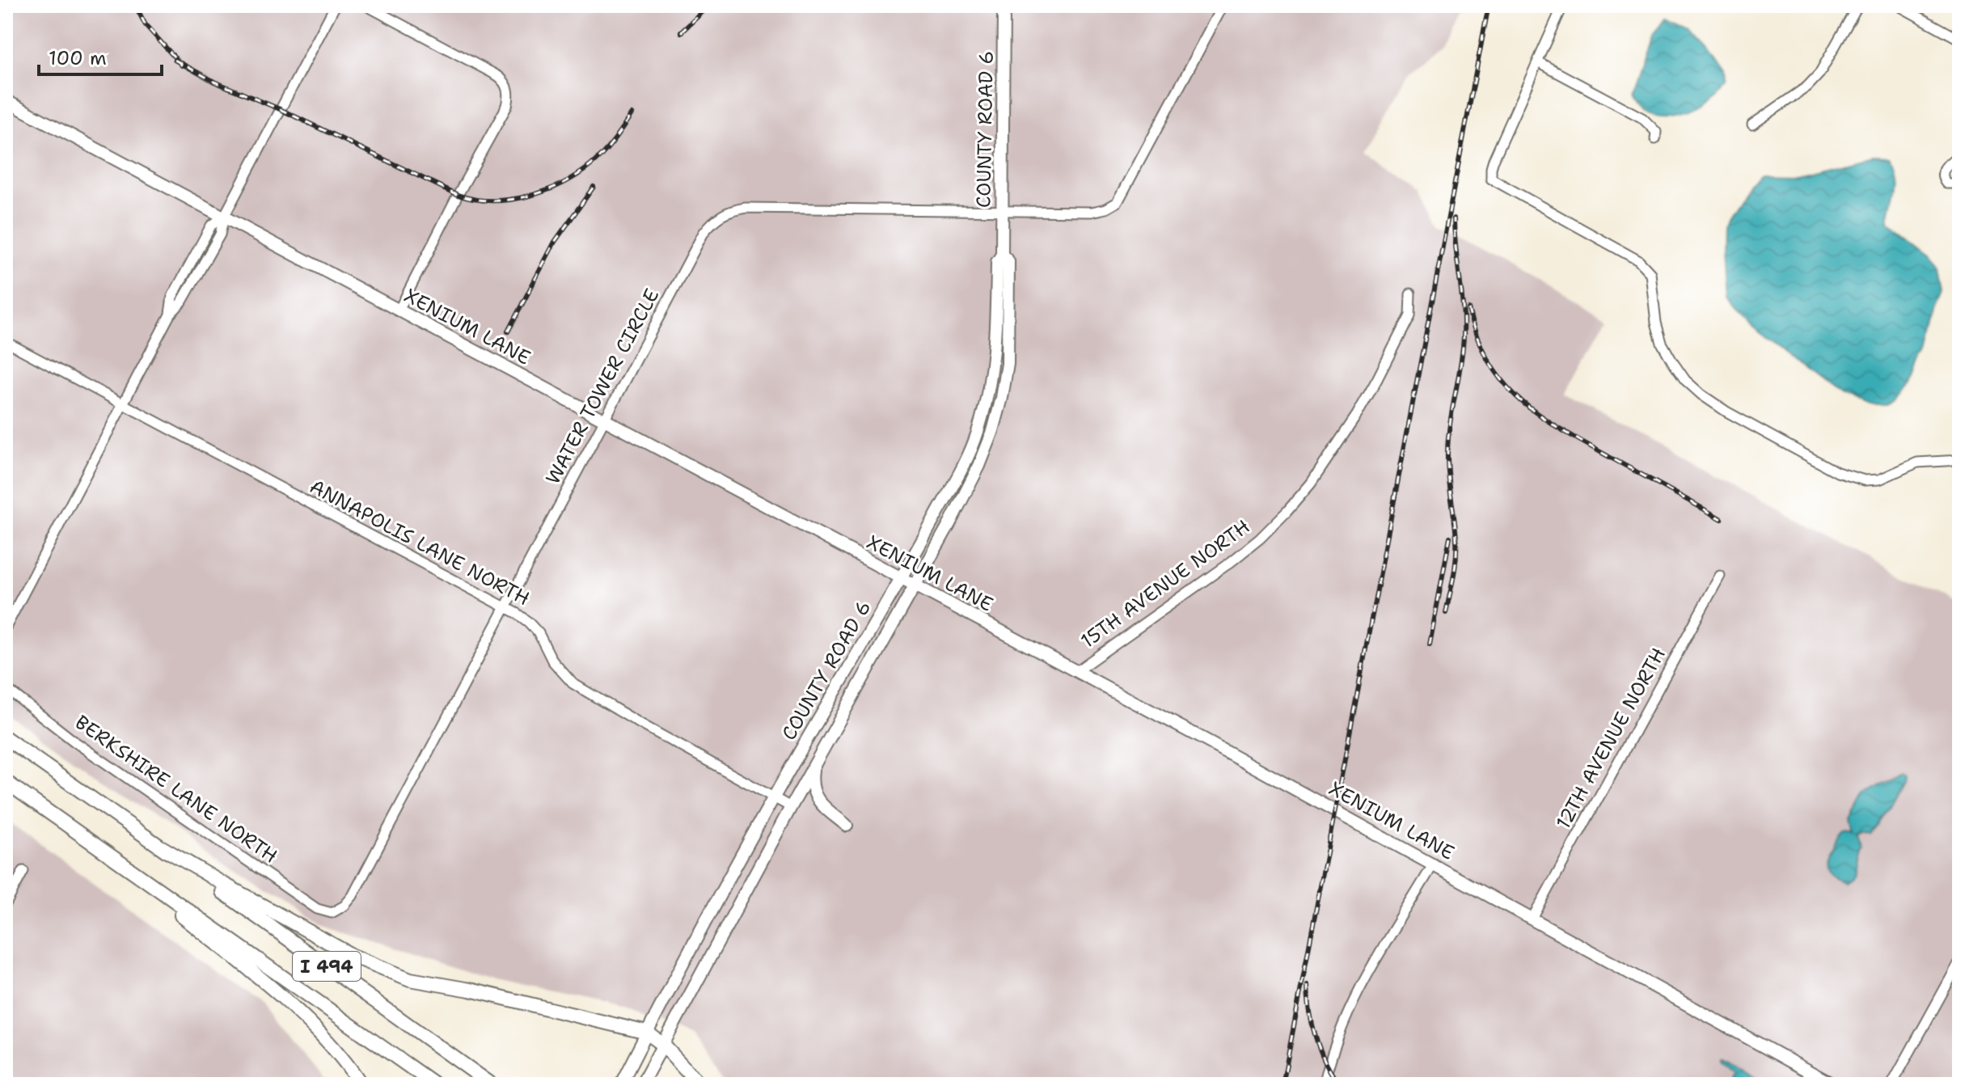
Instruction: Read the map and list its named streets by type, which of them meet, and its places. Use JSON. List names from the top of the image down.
{
  "streets": {
    "highway": ["I 494"],
    "main road": ["COUNTY ROAD 6", "XENIUM LANE"],
    "street": [
      "WATER TOWER CIRCLE",
      "ANNAPOLIS LANE NORTH",
      "15TH AVENUE NORTH",
      "12TH AVENUE NORTH",
      "BERKSHIRE LANE NORTH"
    ]
  },
  "crossings": [
    ["COUNTY ROAD 6", "XENIUM LANE"],
    ["COUNTY ROAD 6", "WATER TOWER CIRCLE"],
    ["COUNTY ROAD 6", "ANNAPOLIS LANE NORTH"],
    ["XENIUM LANE", "WATER TOWER CIRCLE"],
    ["XENIUM LANE", "15TH AVENUE NORTH"],
    ["XENIUM LANE", "12TH AVENUE NORTH"],
    ["WATER TOWER CIRCLE", "ANNAPOLIS LANE NORTH"],
    ["WATER TOWER CIRCLE", "BERKSHIRE LANE NORTH"]
  ],
  "scale_bar": "100 m"
}
